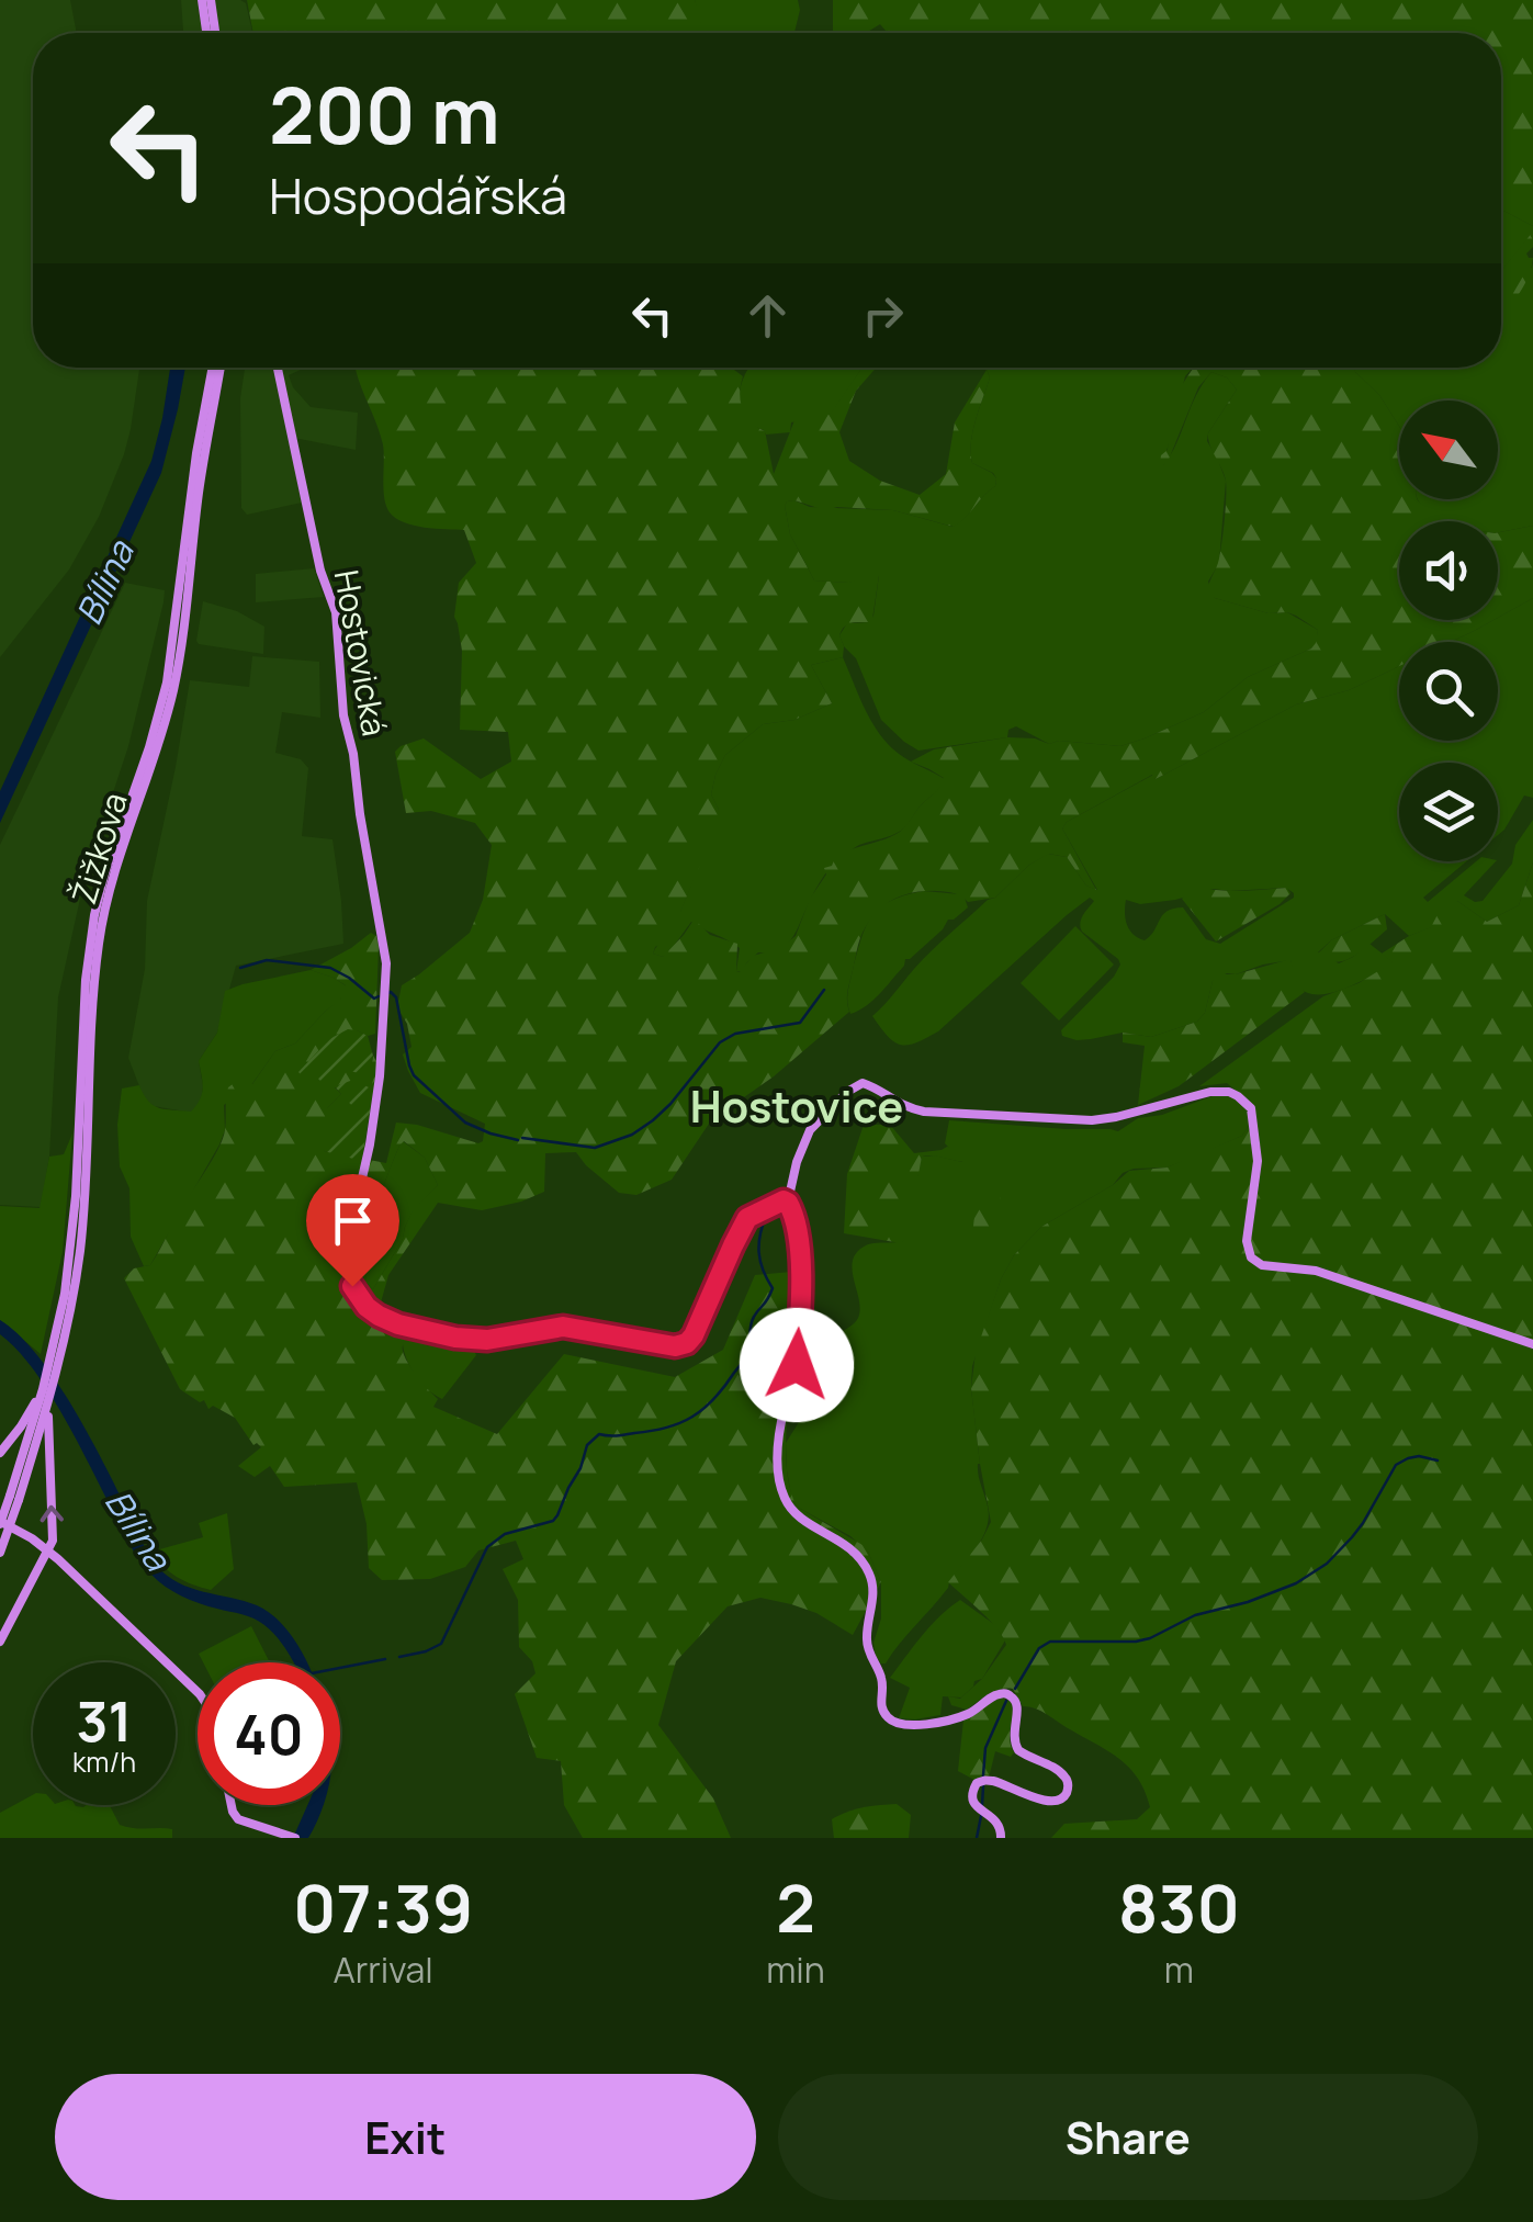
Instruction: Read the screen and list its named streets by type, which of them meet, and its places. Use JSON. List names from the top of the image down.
{
  "streets": {
    "street": ["Hostovická", "Žižkova"]
  },
  "districts": ["Hostovice"],
  "water": ["Bílina"],
  "north": "top left",
  "page": {
    "turn": ["200 m", "Hospodářská"],
    "speed": "31 km/h",
    "limit": "40",
    "eta": [
      "07:39",
      "Arrival",
      "2",
      "min",
      "830",
      "m"
    ],
    "buttons": ["Exit", "Share"]
  }
}
